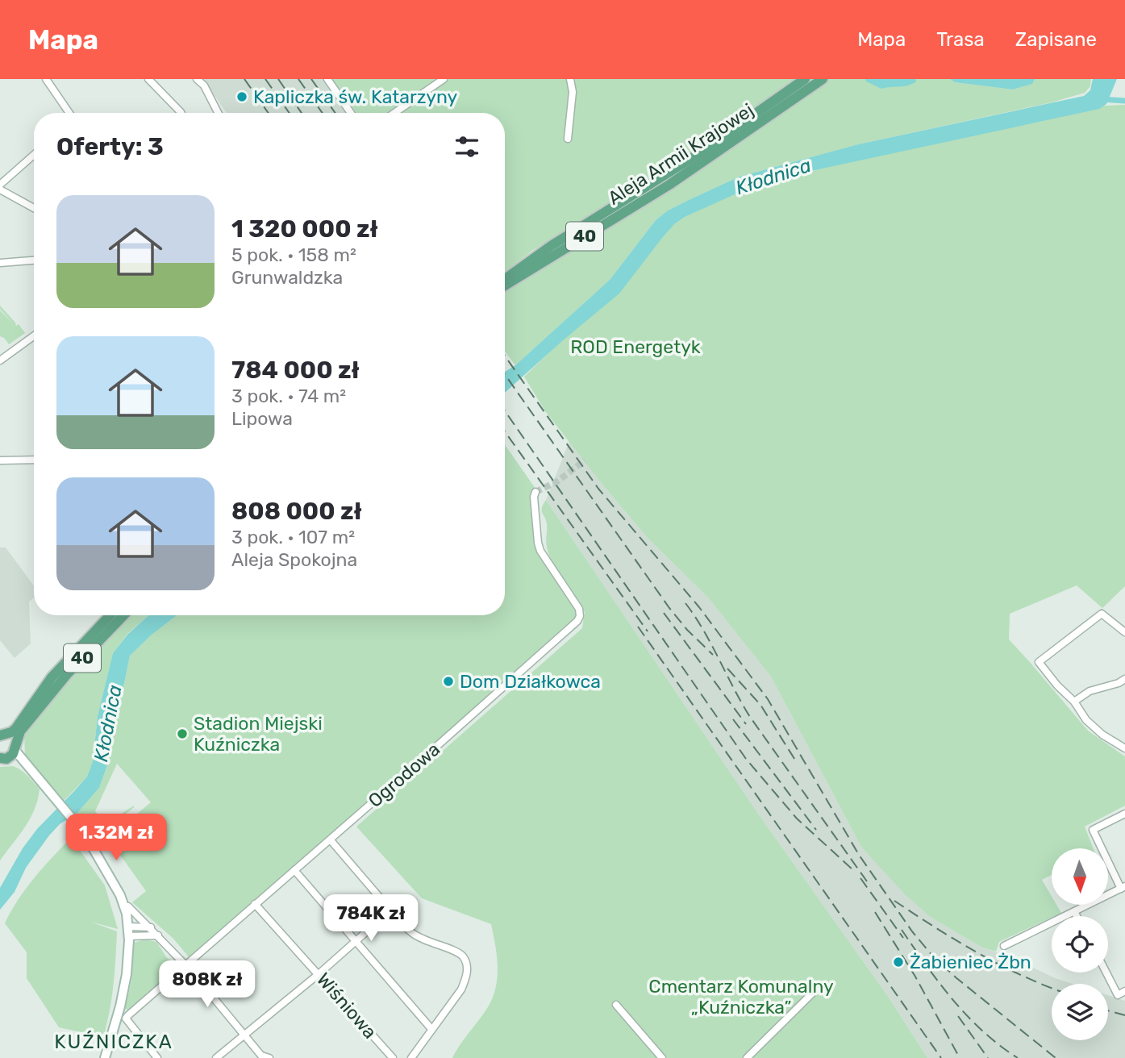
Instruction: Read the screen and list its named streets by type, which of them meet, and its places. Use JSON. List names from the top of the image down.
{
  "streets": {
    "main road": ["Aleja Armii Krajowej", "40"],
    "street": ["Ogrodowa", "Wiśniowa"]
  },
  "crossings": [
    ["Ogrodowa", "Wiśniowa"]
  ],
  "districts": ["KUŹNICZKA"],
  "water": ["Kłodnica"],
  "parks": ["ROD Energetyk", "Cmentarz Komunalny „Kuźniczka”"],
  "places": [
    "Kapliczka św. Katarzyny",
    "Dom Działkowca",
    "Stadion Miejski Kuźniczka",
    "Żabieniec Żbn"
  ],
  "north": "bottom",
  "page": {
    "header": "Mapa",
    "nav": ["Mapa", "Trasa", "Zapisane"],
    "heading": "Oferty: 3",
    "list": [
      {
        "name": "1 320 000 zł",
        "note": "5 pok. · 158 m² · Grunwaldzka"
      },
      {
        "name": "784 000 zł",
        "note": "3 pok. · 74 m² · Lipowa"
      },
      {
        "name": "808 000 zł",
        "note": "3 pok. · 107 m² · Aleja Spokojna"
      }
    ],
    "price": ["1.32M zł", "784K zł", "808K zł"]
  }
}
